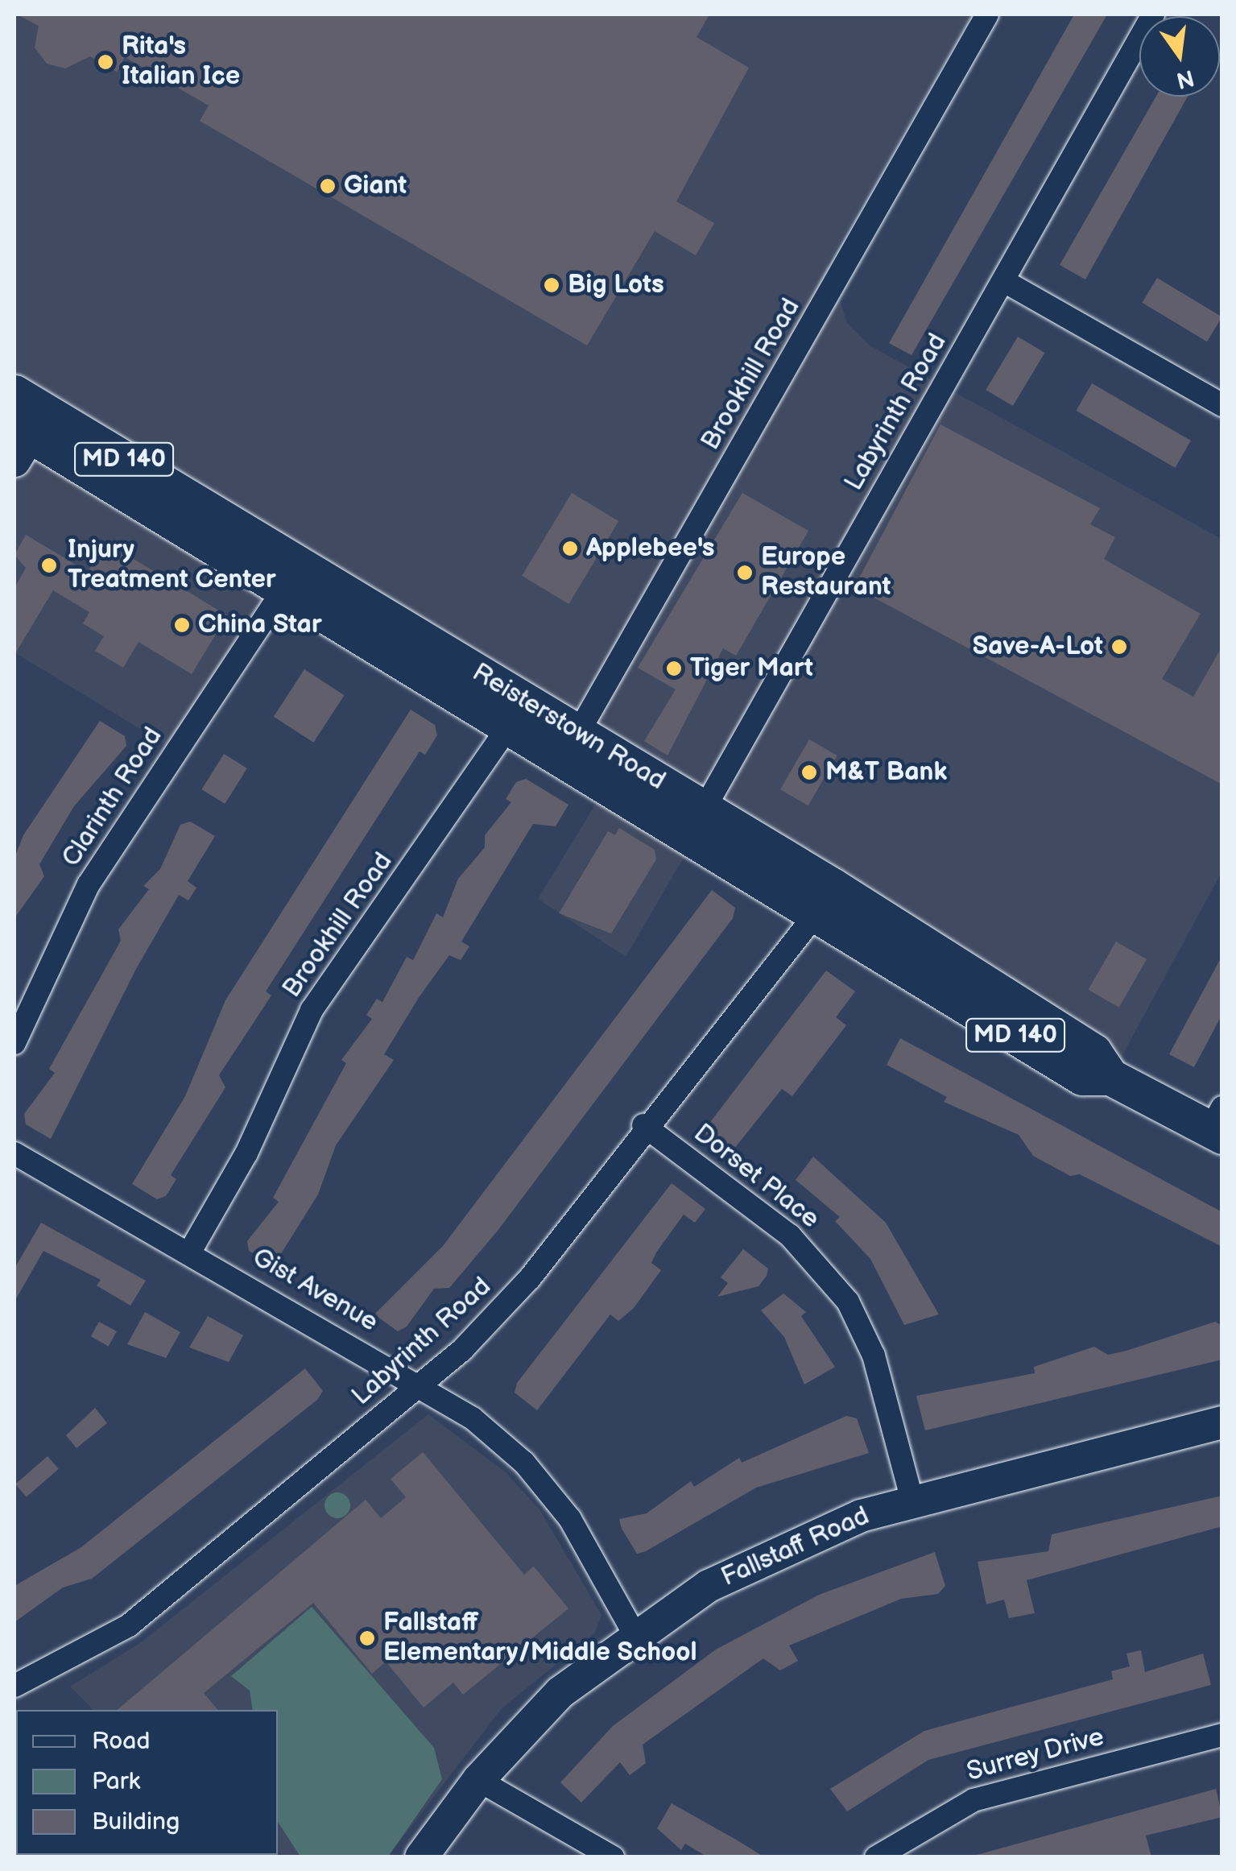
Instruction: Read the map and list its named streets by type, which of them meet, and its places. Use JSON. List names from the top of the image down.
{
  "streets": {
    "main road": ["MD 140", "Reisterstown Road"],
    "street": [
      "Brookhill Road",
      "Labyrinth Road",
      "Clarinth Road",
      "Dorset Place",
      "Gist Avenue",
      "Fallstaff Road",
      "Surrey Drive"
    ]
  },
  "crossings": [
    ["Brookhill Road", "Reisterstown Road"],
    ["Brookhill Road", "Gist Avenue"],
    ["Labyrinth Road", "Reisterstown Road"],
    ["Labyrinth Road", "Dorset Place"],
    ["Labyrinth Road", "Gist Avenue"],
    ["Reisterstown Road", "Clarinth Road"],
    ["Dorset Place", "Fallstaff Road"],
    ["Gist Avenue", "Fallstaff Road"]
  ],
  "places": [
    "Rita's Italian Ice",
    "Giant",
    "Big Lots",
    "Applebee's",
    "Injury Treatment Center",
    "Europe Restaurant",
    "China Star",
    "Save-A-Lot",
    "Tiger Mart",
    "M&T Bank",
    "Fallstaff Elementary/Middle School"
  ],
  "legend": ["Road", "Park", "Building"],
  "north": "bottom"
}
